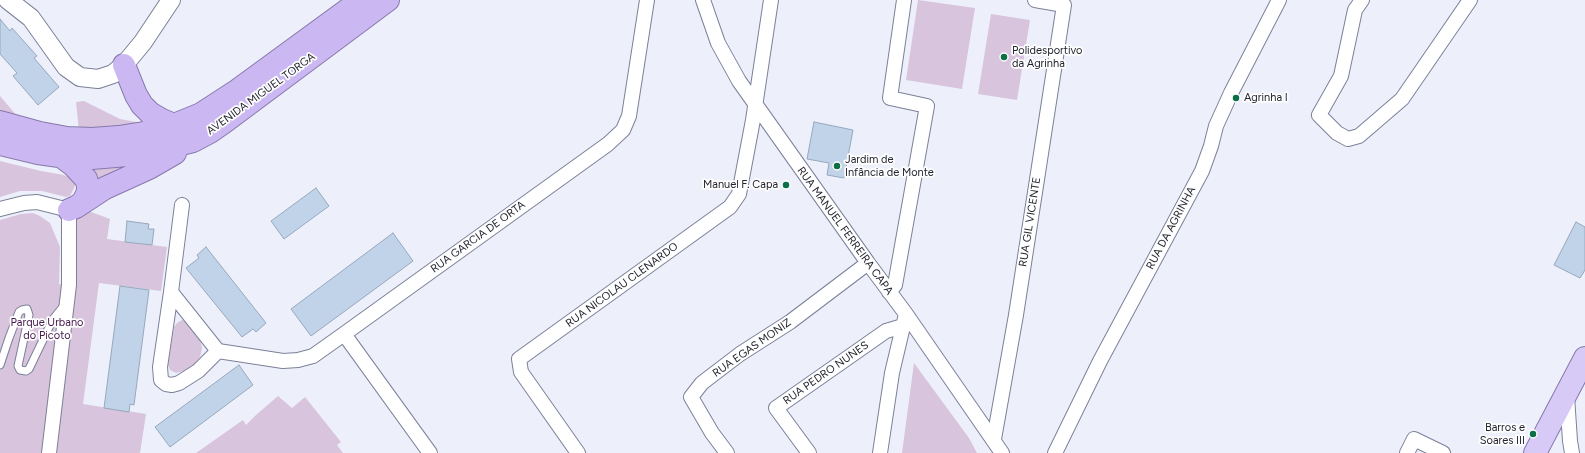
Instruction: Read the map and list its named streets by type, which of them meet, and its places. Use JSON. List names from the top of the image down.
{
  "streets": {
    "highway": ["AVENIDA MIGUEL TORGA"],
    "street": [
      "RUA GIL VICENTE",
      "RUA DA AGRINHA",
      "RUA MANUEL FERREIRA CAPA",
      "RUA GARCIA DE ORTA",
      "RUA NICOLAU CLENARDO",
      "RUA EGAS MONIZ",
      "RUA PEDRO NUNES"
    ]
  },
  "crossings": [
    ["RUA GIL VICENTE", "RUA MANUEL FERREIRA CAPA"],
    ["RUA MANUEL FERREIRA CAPA", "RUA NICOLAU CLENARDO"],
    ["RUA MANUEL FERREIRA CAPA", "RUA EGAS MONIZ"],
    ["RUA MANUEL FERREIRA CAPA", "RUA PEDRO NUNES"]
  ],
  "parks": ["Parque Urbano do Picoto"],
  "places": [
    "Polidesportivo da Agrinha",
    "Agrinha I",
    "Jardim de Infância de Monte",
    "Manuel F. Capa",
    "Barros e Soares III"
  ]
}
